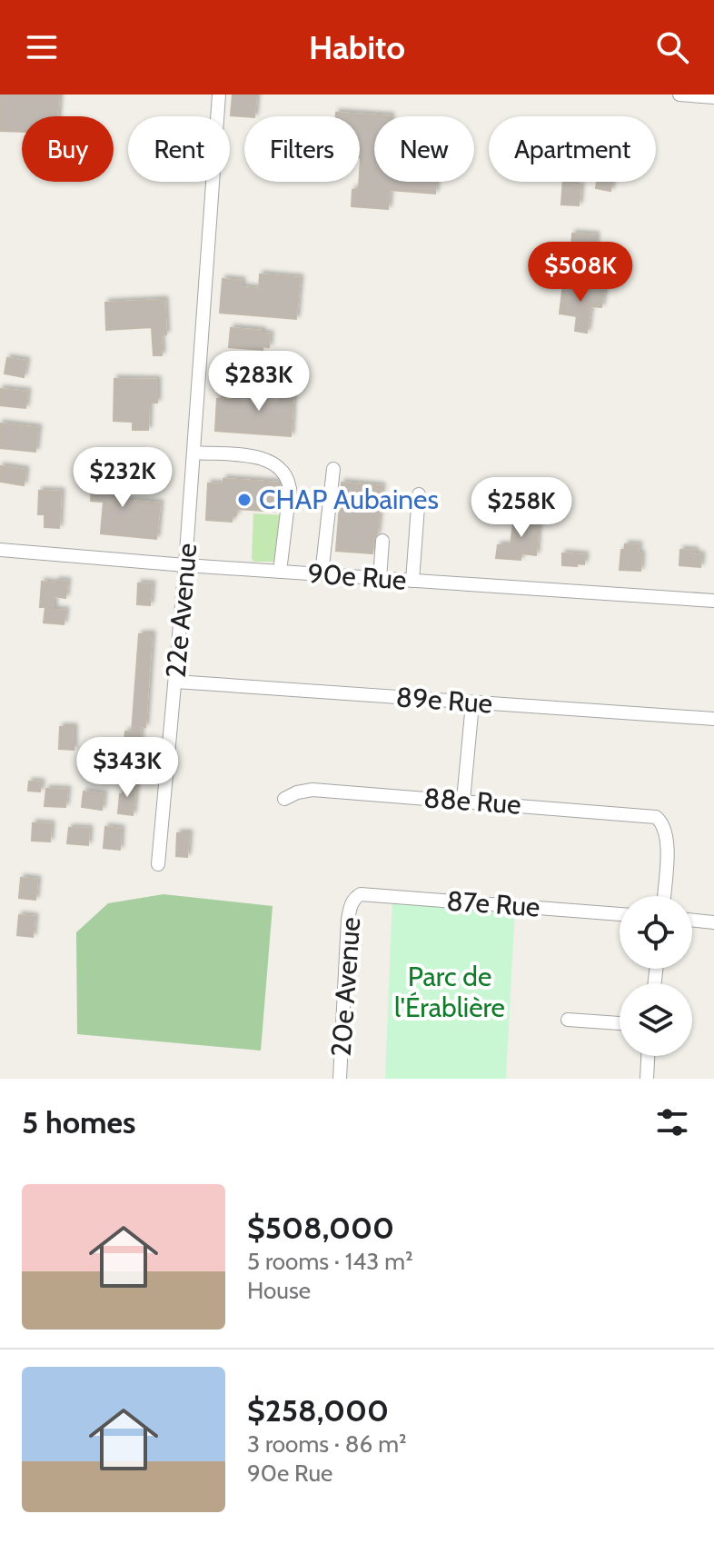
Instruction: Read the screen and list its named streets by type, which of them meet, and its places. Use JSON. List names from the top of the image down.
{
  "streets": {
    "street": [
      "90e Rue",
      "22e Avenue",
      "89e Rue",
      "88e Rue",
      "87e Rue",
      "20e Avenue"
    ]
  },
  "crossings": [
    ["90e Rue", "22e Avenue"],
    ["22e Avenue", "89e Rue"],
    ["87e Rue", "20e Avenue"]
  ],
  "parks": ["Parc de l'Érablière"],
  "places": ["CHAP Aubaines"],
  "page": {
    "header": "Habito",
    "chip": [
      "Buy",
      "Rent",
      "Filters",
      "New",
      "Apartment"
    ],
    "price": [
      "$508K",
      "$283K",
      "$232K",
      "$258K",
      "$343K"
    ],
    "heading": "5 homes",
    "list": [
      {
        "name": "$508,000",
        "note": "5 rooms · 143 m² · House"
      },
      {
        "name": "$258,000",
        "note": "3 rooms · 86 m² · 90e Rue"
      }
    ]
  }
}
